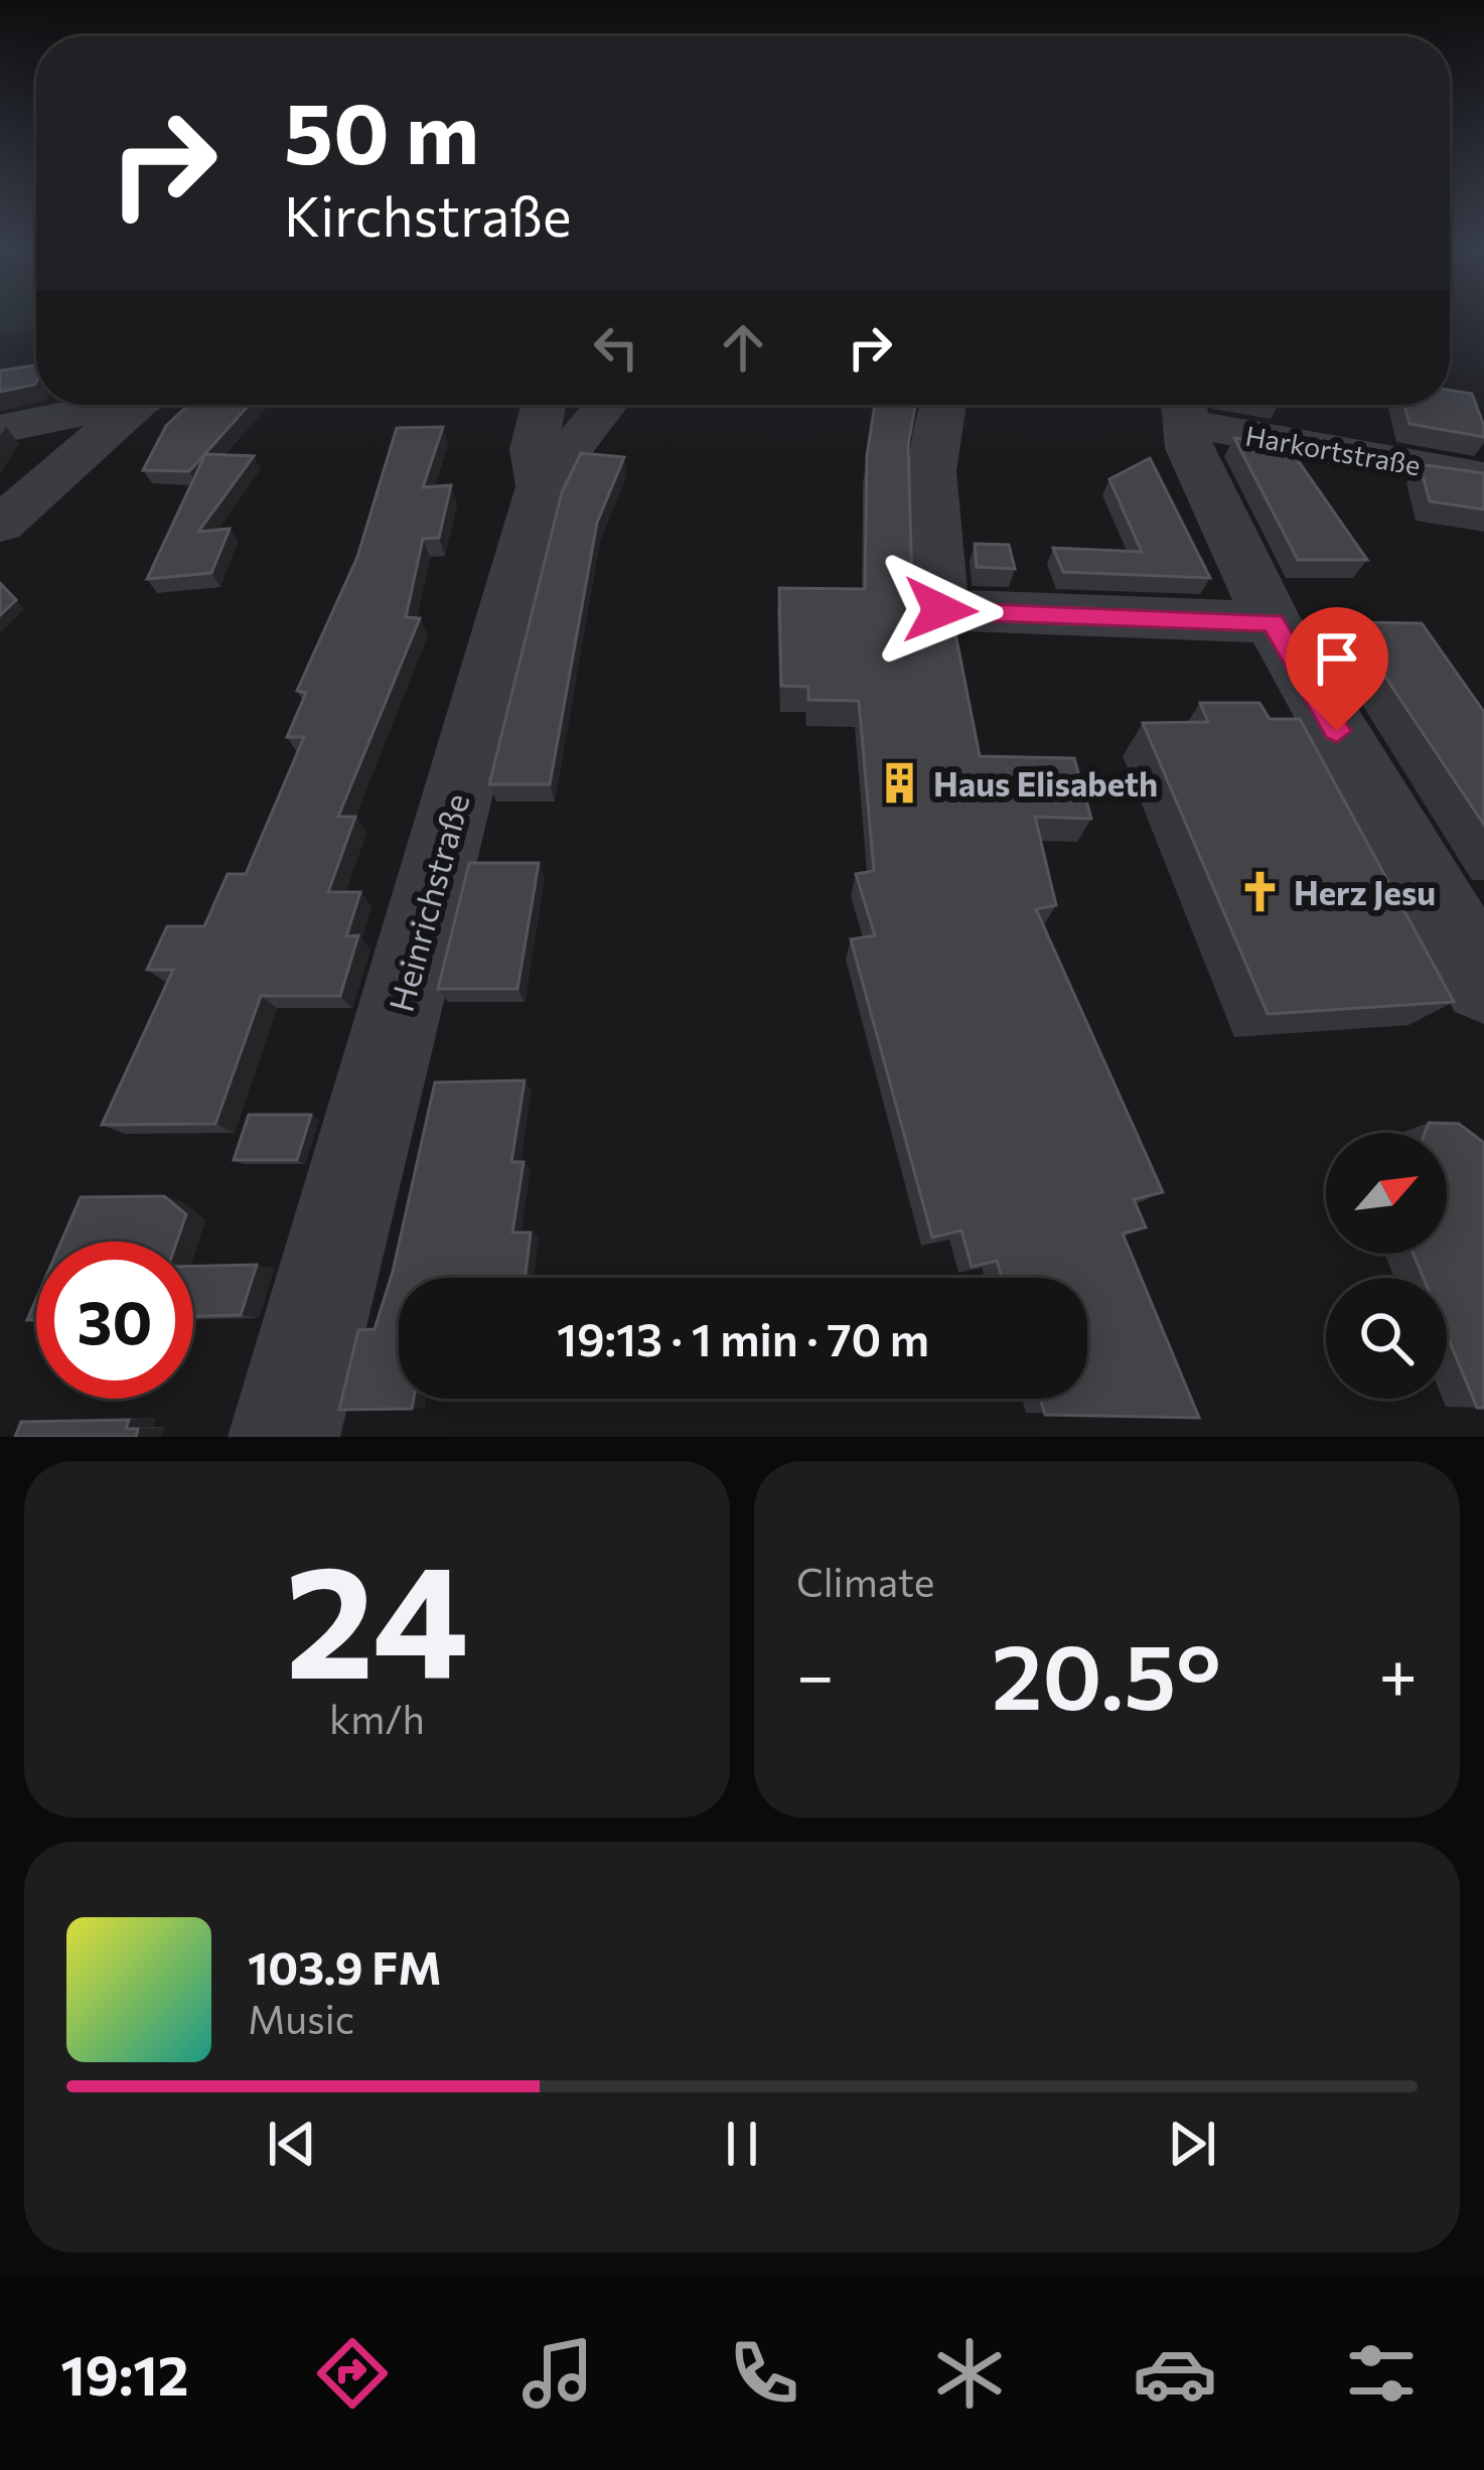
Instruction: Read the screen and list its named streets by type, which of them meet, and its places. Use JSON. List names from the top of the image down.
{
  "streets": {
    "street": ["Harkortstraße", "Heinrichstraße"]
  },
  "places": {
    "building": ["Haus Elisabeth"],
    "church": ["Herz Jesu"]
  },
  "north": "top right",
  "page": {
    "turn": ["50 m", "Kirchstraße"],
    "limit": "30",
    "trip": "19:13 · 1 min · 70 m",
    "tile": [
      ["24", "km/h"],
      "Climate"
    ],
    "heat": ["−", "20.5°", "+"],
    "song": ["103.9 FM", "Music"],
    "tabs": "19:12"
  }
}
